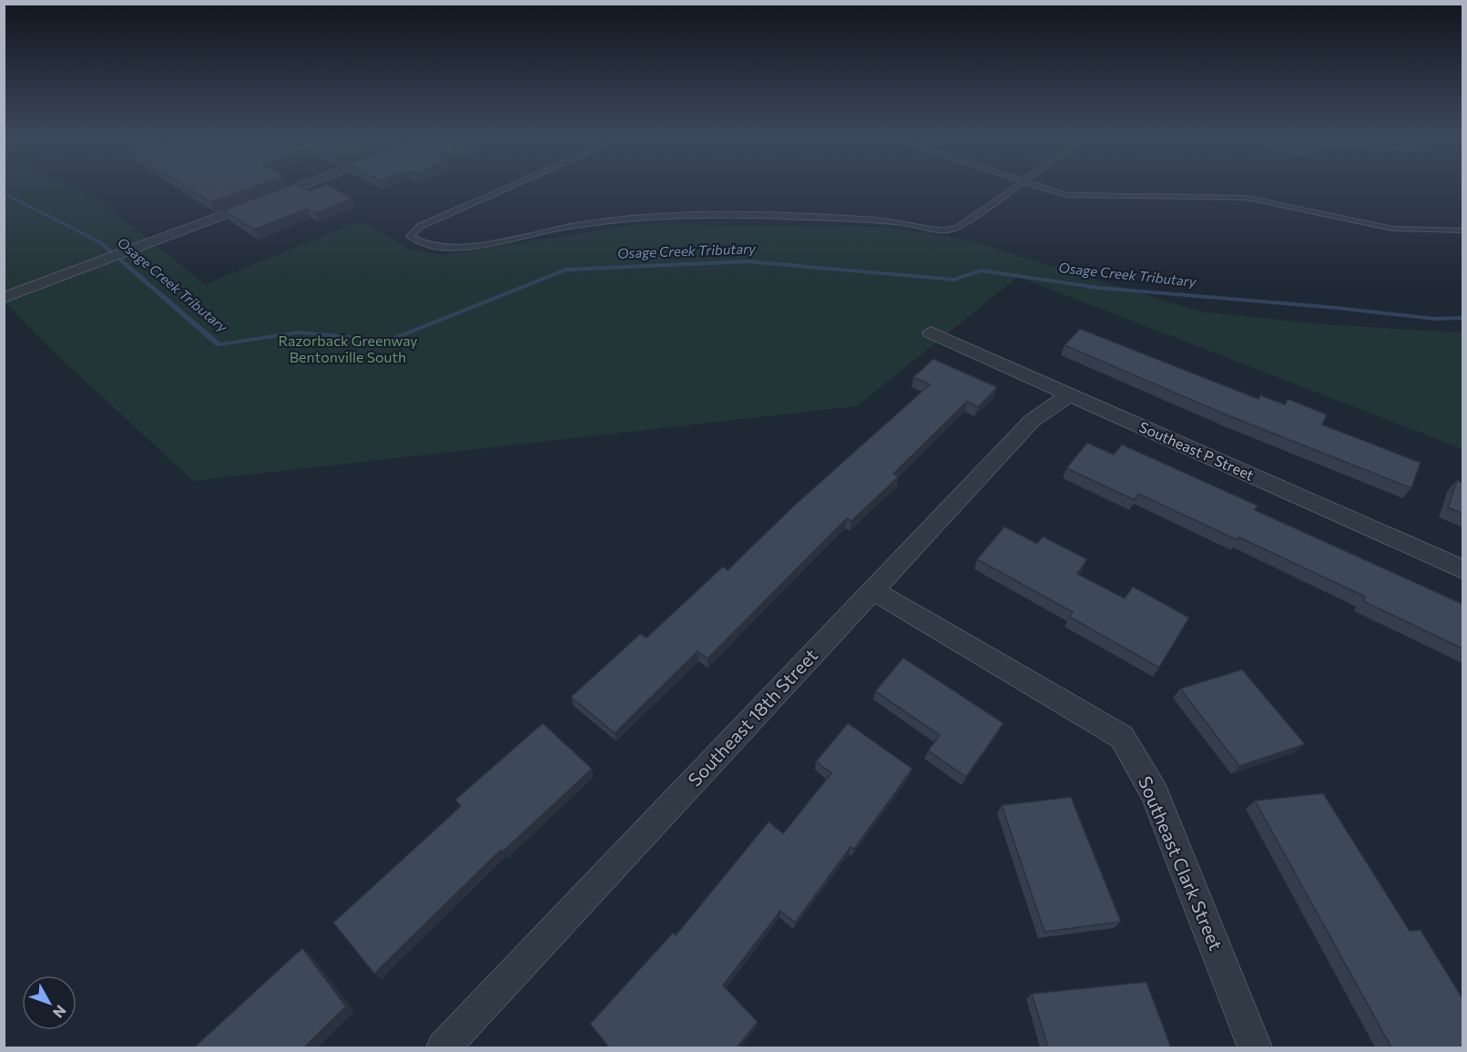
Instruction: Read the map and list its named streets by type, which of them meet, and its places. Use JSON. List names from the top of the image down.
{
  "streets": {
    "street": ["Southeast P Street", "Southeast 18th Street", "Southeast Clark Street"]
  },
  "crossings": [
    ["Southeast P Street", "Southeast 18th Street"],
    ["Southeast 18th Street", "Southeast Clark Street"]
  ],
  "water": ["Osage Creek Tributary"],
  "parks": ["Razorback Greenway Bentonville South"],
  "north": "bottom right"
}
